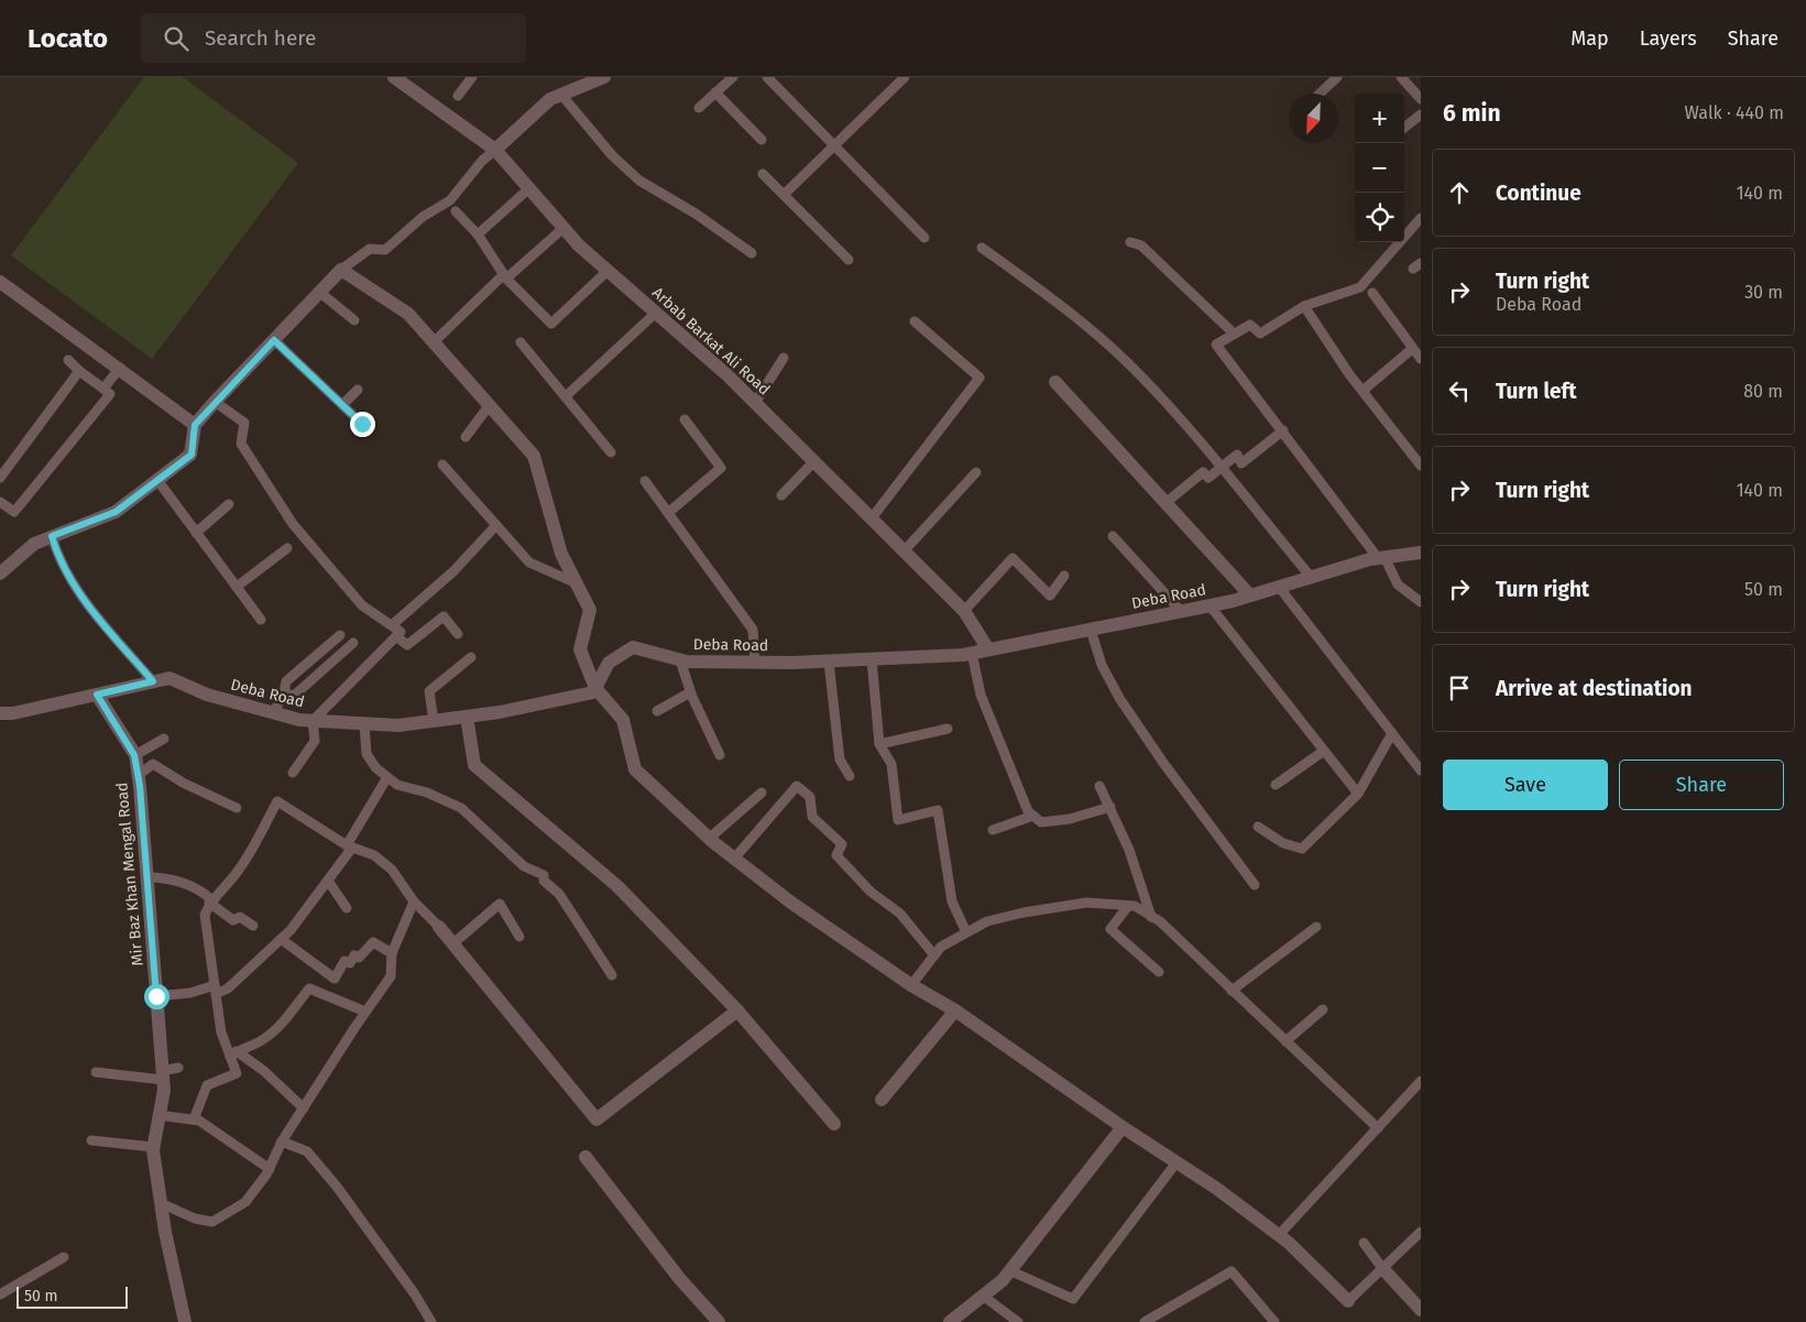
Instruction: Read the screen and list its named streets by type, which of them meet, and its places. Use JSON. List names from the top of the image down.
{
  "streets": {
    "street": ["Arbab Barkat Ali Road", "Deba Road", "Mir Baz Khan Mengal Road"]
  },
  "crossings": [
    ["Arbab Barkat Ali Road", "Deba Road"],
    ["Deba Road", "Mir Baz Khan Mengal Road"]
  ],
  "scale_bar": "50 m",
  "north": "bottom left",
  "page": {
    "header": "Locato",
    "search": "Search here",
    "nav": ["Map", "Layers", "Share"],
    "heading": ["6 min", "Walk · 440 m"],
    "map_buttons": ["+", "−"],
    "list": [
      ["Continue", "140 m"],
      ["Turn right", "Deba Road", "30 m"],
      ["Turn left", "80 m"],
      ["Turn right", "140 m"],
      ["Turn right", "50 m"],
      "Arrive at destination"
    ],
    "buttons": ["Save", "Share"],
    "scale": "50 m"
  }
}
